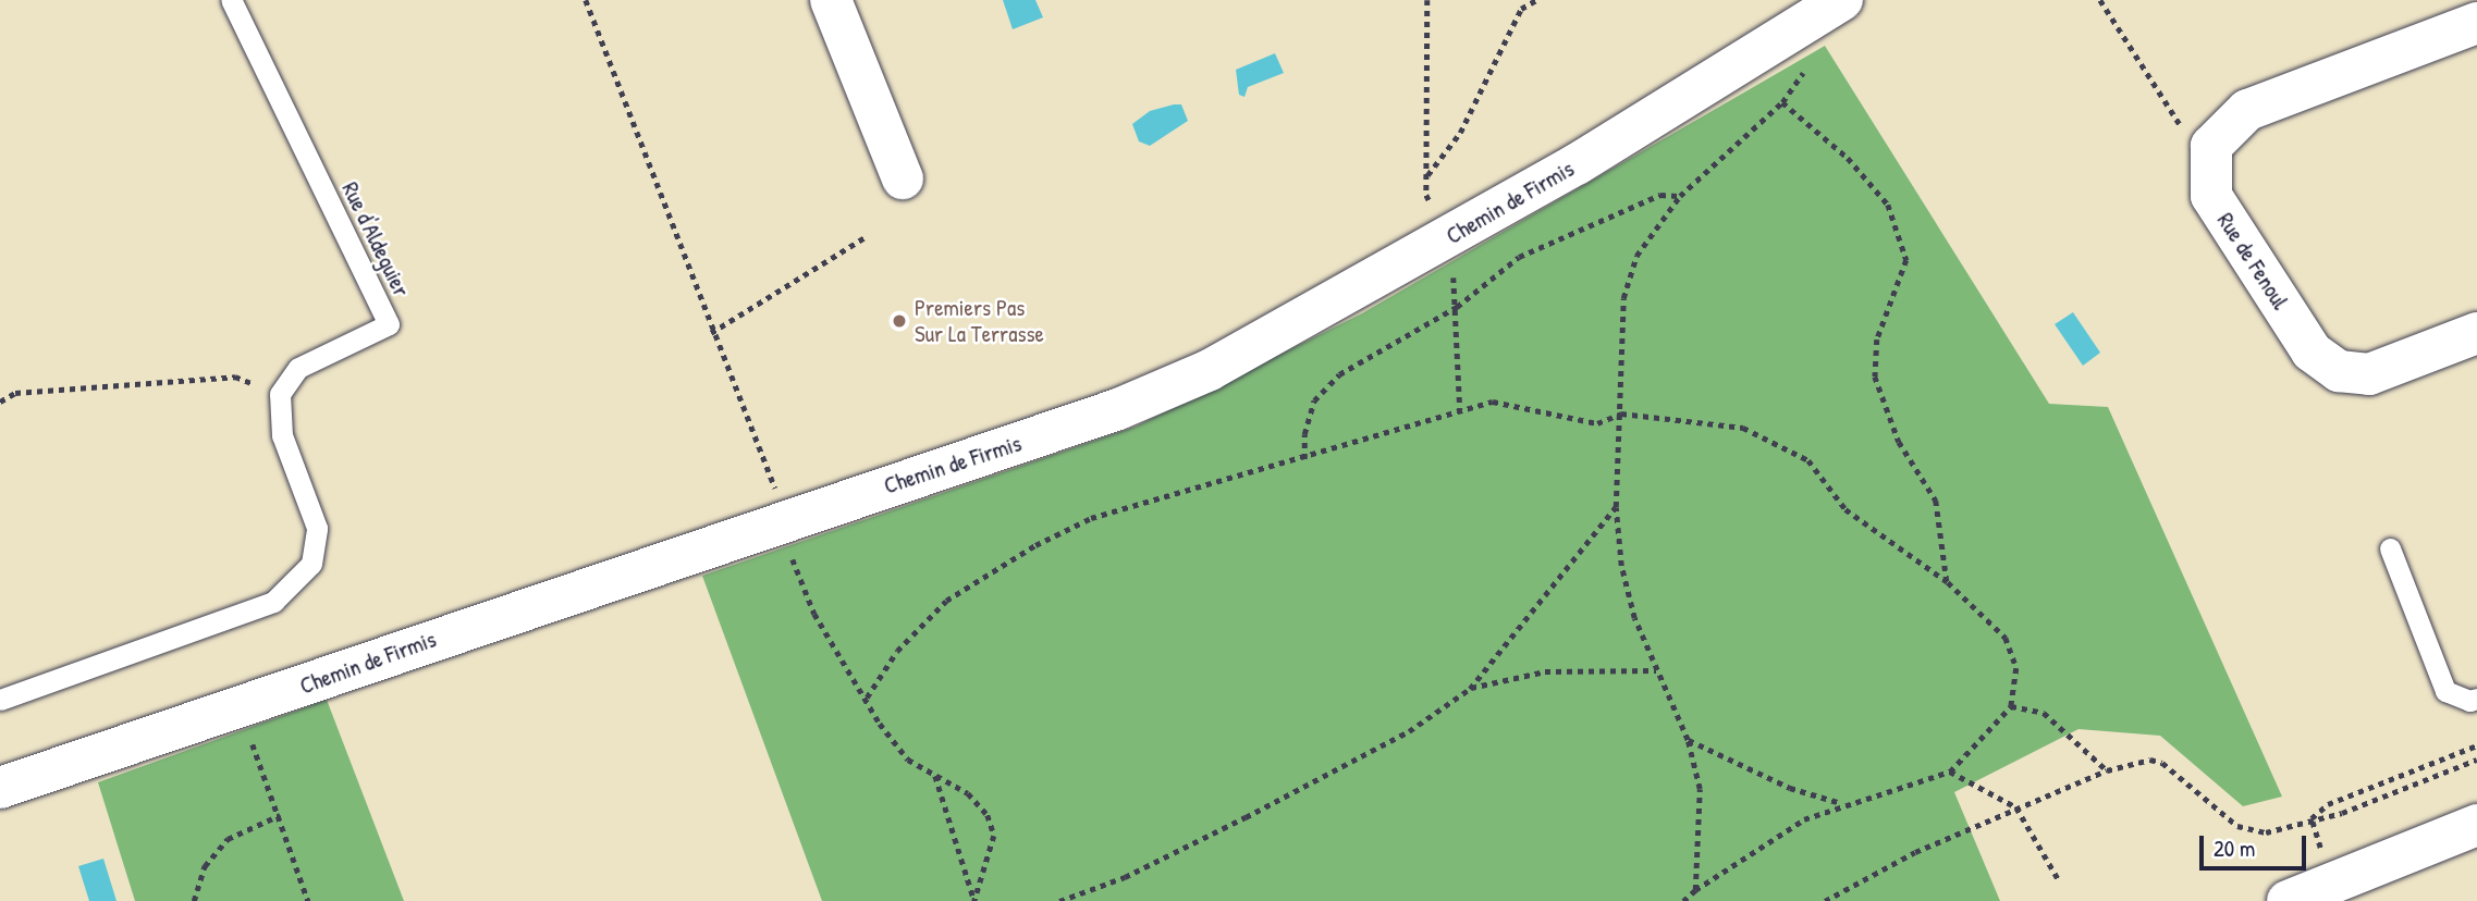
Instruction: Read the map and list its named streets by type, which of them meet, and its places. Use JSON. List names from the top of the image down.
{
  "streets": {
    "street": ["Chemin de Firmis", "Rue de Fenoul"],
    "lane": ["Rue d'Aldeguier"]
  },
  "places": ["Premiers Pas Sur La Terrasse"],
  "scale_bar": "20 m"
}
